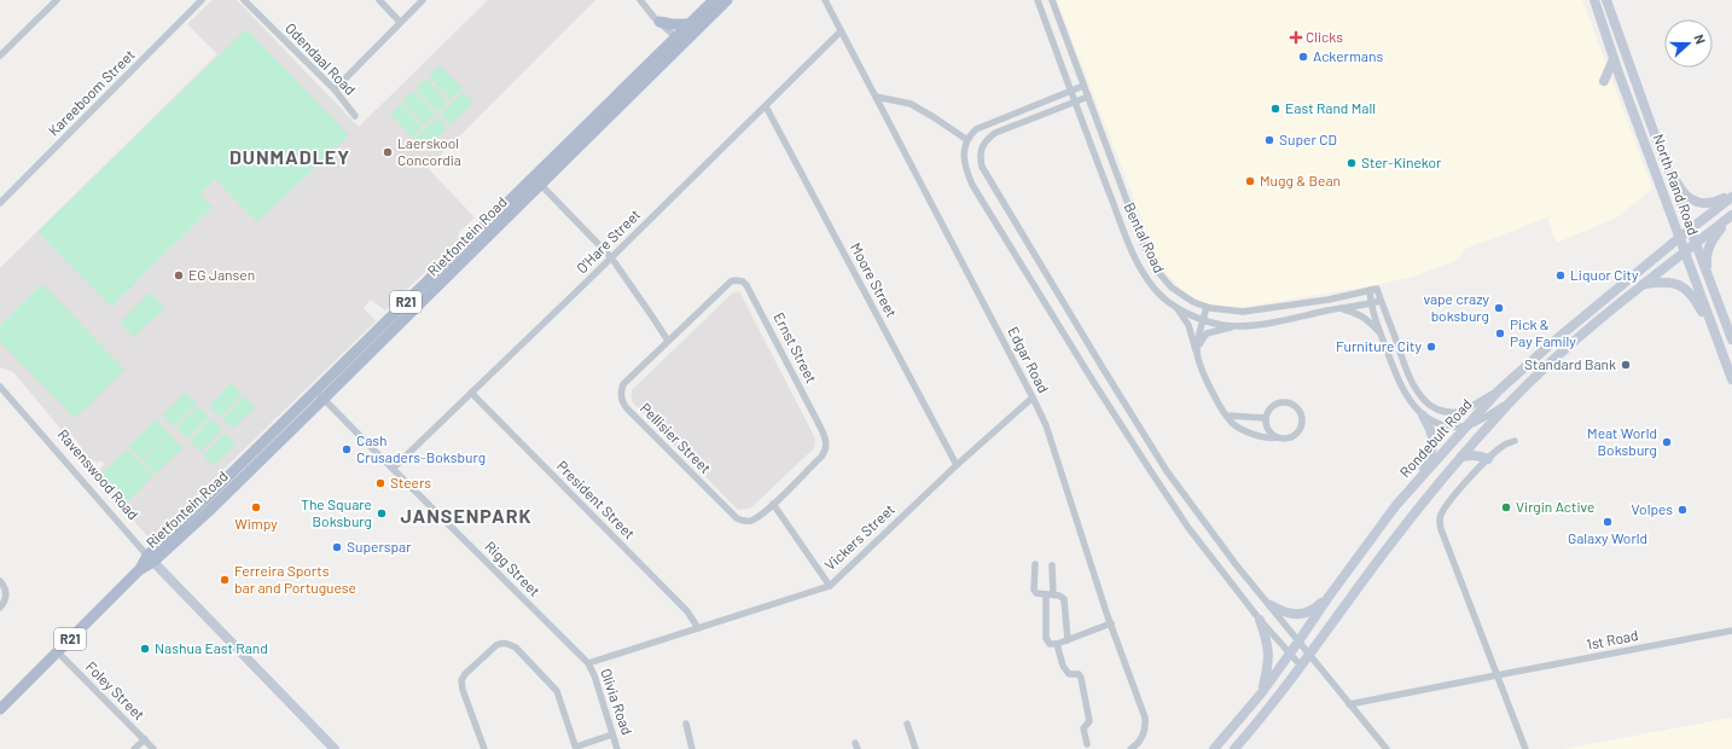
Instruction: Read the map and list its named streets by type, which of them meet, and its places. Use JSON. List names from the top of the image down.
{
  "streets": {
    "main road": [
      "North Rand Road",
      "Rietfontein Road",
      "R21",
      "Rondebult Road",
      "Ravenswood Road"
    ],
    "street": [
      "Odendaal Road",
      "Kareeboom Street",
      "Bental Road",
      "O'Hare Street",
      "Moore Street",
      "Ernst Street",
      "Edgar Road",
      "Pellisier Street",
      "President Street",
      "Vickers Street",
      "Rigg Street",
      "1st Road",
      "Foley Street",
      "Olivia Road"
    ]
  },
  "crossings": [
    ["North Rand Road", "Rondebult Road"],
    ["Rietfontein Road", "Ravenswood Road"],
    ["Rietfontein Road", "Rigg Street"],
    ["Rietfontein Road", "Foley Street"],
    ["O'Hare Street", "Moore Street"],
    ["O'Hare Street", "Edgar Road"],
    ["O'Hare Street", "President Street"],
    ["O'Hare Street", "Rigg Street"],
    ["Moore Street", "Vickers Street"],
    ["Ernst Street", "Pellisier Street"],
    ["Edgar Road", "Vickers Street"],
    ["President Street", "Vickers Street"],
    ["Vickers Street", "Rigg Street"],
    ["Vickers Street", "Olivia Road"],
    ["Rigg Street", "Olivia Road"]
  ],
  "districts": ["DUNMADLEY", "JANSENPARK"],
  "places": {
    "health": ["Clicks"],
    "other": [
      "Ackermans",
      "East Rand Mall",
      "Super CD",
      "Laerskool Concordia",
      "Ster-Kinekor",
      "Mugg & Bean",
      "EG Jansen",
      "Liquor City",
      "vape crazy boksburg",
      "Pick & Pay Family",
      "Furniture City",
      "Standard Bank",
      "Meat World Boksburg",
      "Cash Crusaders-Boksburg",
      "Steers",
      "Wimpy",
      "Virgin Active",
      "Volpes",
      "The Square Boksburg",
      "Galaxy World",
      "Superspar",
      "Ferreira Sports bar and Portuguese",
      "Nashua East Rand"
    ]
  },
  "north": "right"
}
